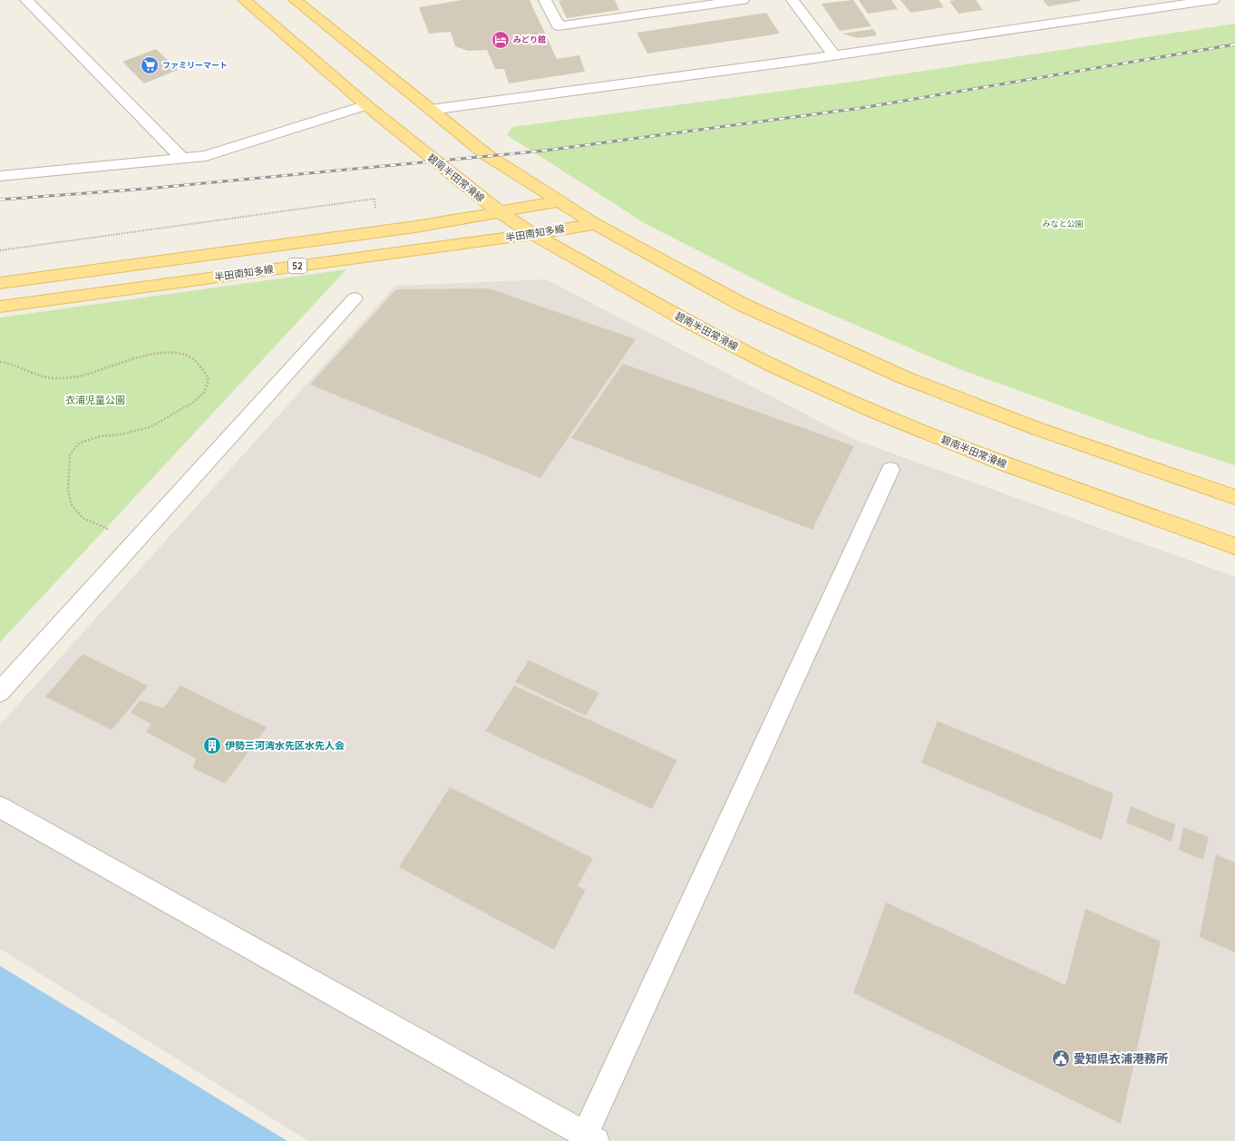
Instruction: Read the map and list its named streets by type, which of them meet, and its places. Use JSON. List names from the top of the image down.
{
  "streets": {
    "main road": ["碧南半田常滑線", "半田南知多線", "52"]
  },
  "crossings": [
    ["碧南半田常滑線", "半田南知多線"],
    ["碧南半田常滑線", "52"]
  ],
  "parks": ["みなと公園", "衣浦児童公園"],
  "places": {
    "hotel": ["みどり館"],
    "supermarket": ["ファミリーマート"],
    "building": ["伊勢三河湾水先区水先人会"],
    "public building": ["愛知県衣浦港務所"]
  }
}
